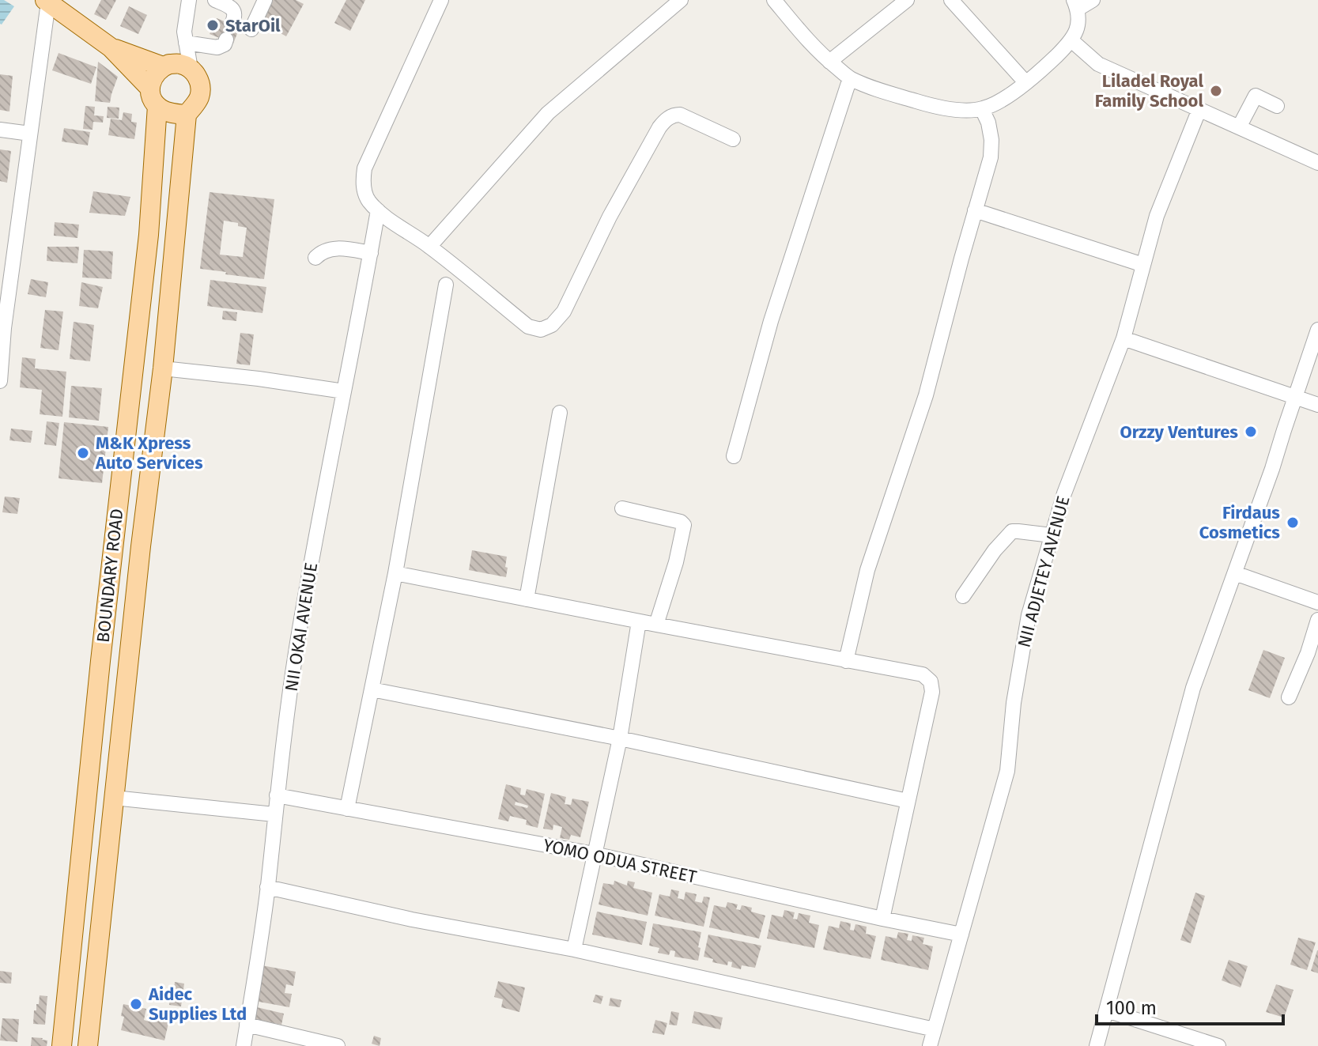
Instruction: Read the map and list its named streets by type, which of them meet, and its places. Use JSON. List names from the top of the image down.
{
  "streets": {
    "main road": ["BOUNDARY ROAD"],
    "street": ["NII ADJETEY AVENUE", "NII OKAI AVENUE", "YOMO ODUA STREET"]
  },
  "crossings": [
    ["NII ADJETEY AVENUE", "YOMO ODUA STREET"],
    ["NII OKAI AVENUE", "YOMO ODUA STREET"]
  ],
  "places": [
    "StarOil",
    "Liladel Royal Family School",
    "Orzzy Ventures",
    "M&K Xpress Auto Services",
    "Firdaus Cosmetics",
    "Aidec Supplies Ltd"
  ],
  "scale_bar": "100 m"
}
